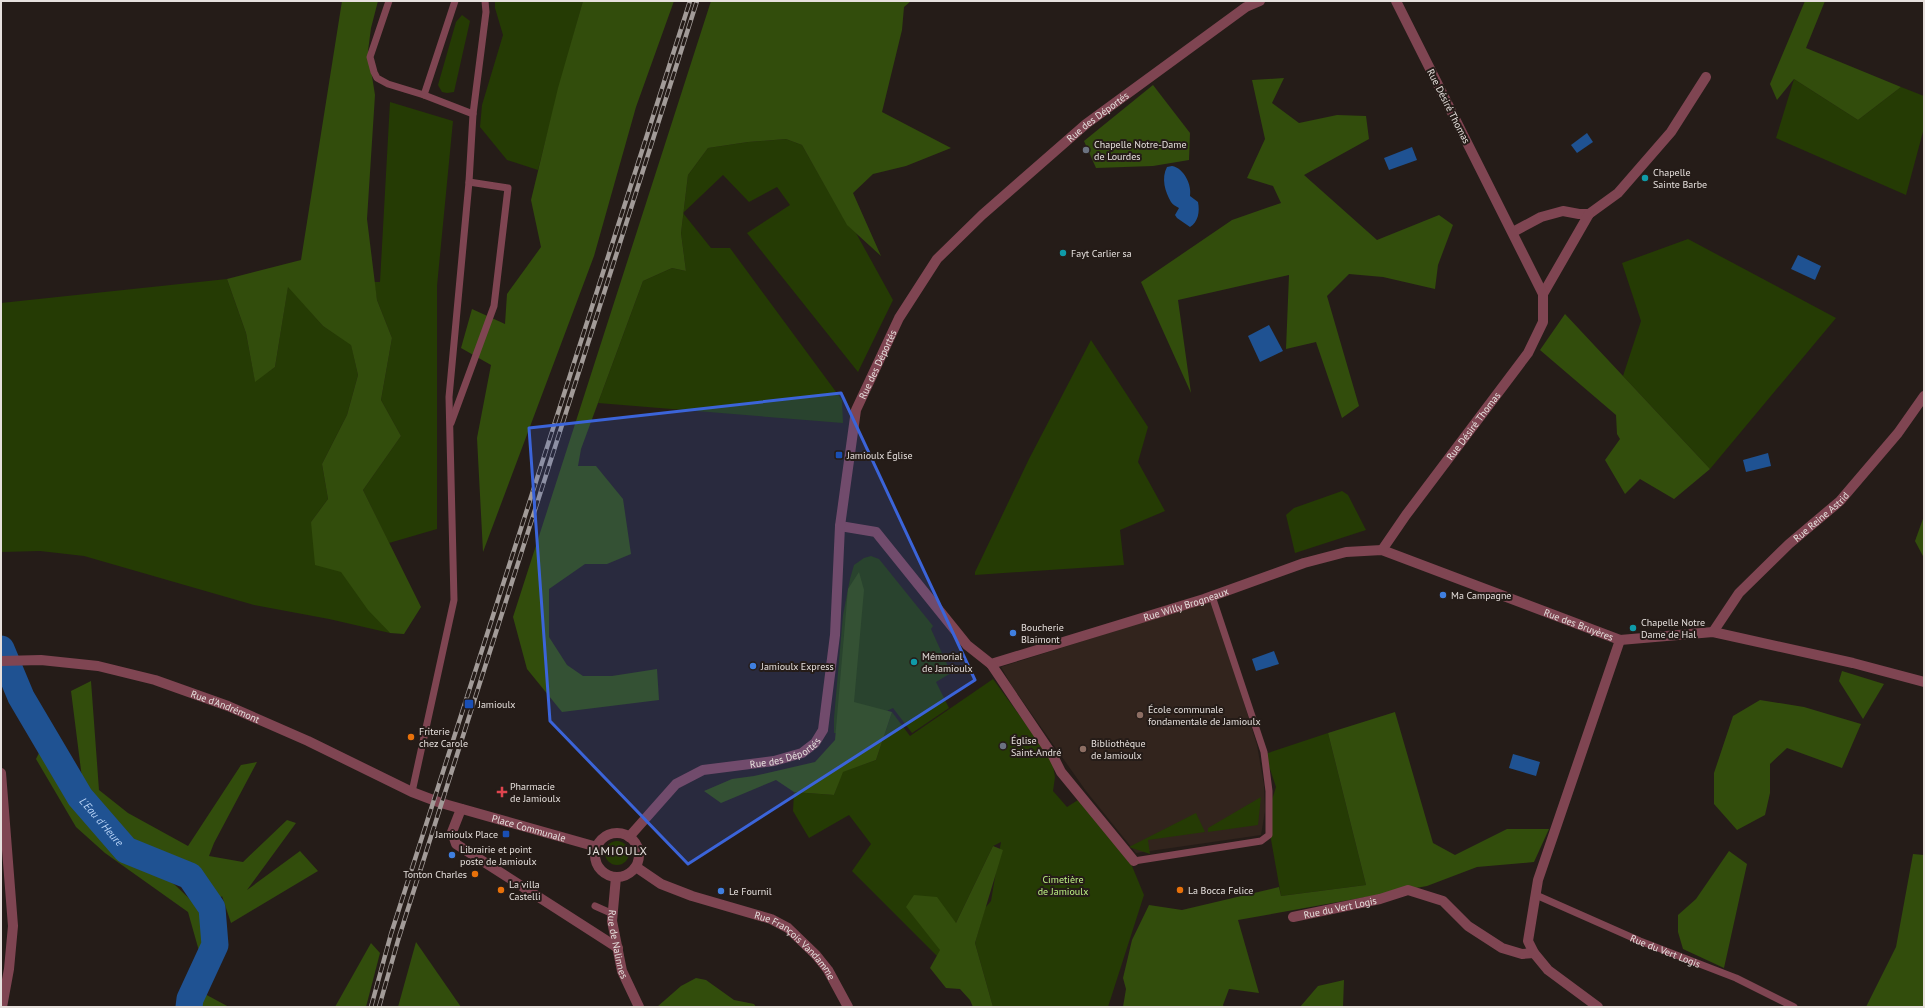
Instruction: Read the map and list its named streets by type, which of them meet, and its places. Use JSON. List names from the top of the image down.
{
  "streets": {
    "street": [
      "Rue Désiré Thomas",
      "Rue des Déportés",
      "Rue Reine Astrid",
      "Rue Willy Brogneaux",
      "Rue des Bruyères",
      "Rue d'Andrémont",
      "Place Communale",
      "Rue du Vert Logis",
      "Rue de Nalinnes",
      "Rue François Vandamme"
    ]
  },
  "crossings": [
    ["Rue Désiré Thomas", "Rue Willy Brogneaux"],
    ["Rue Désiré Thomas", "Rue des Bruyères"],
    ["Rue des Déportés", "Place Communale"],
    ["Rue des Déportés", "Rue de Nalinnes"],
    ["Rue des Déportés", "Rue François Vandamme"],
    ["Rue Reine Astrid", "Rue des Bruyères"],
    ["Rue Willy Brogneaux", "Rue des Bruyères"],
    ["Rue d'Andrémont", "Place Communale"],
    ["Place Communale", "Rue de Nalinnes"],
    ["Place Communale", "Rue François Vandamme"],
    ["Rue de Nalinnes", "Rue François Vandamme"]
  ],
  "districts": ["JAMIOULX"],
  "water": ["L'Eau d'Heure"],
  "parks": ["Cimetière de Jamioulx"],
  "places": {
    "other": [
      "Chapelle Notre-Dame de Lourdes",
      "Chapelle Sainte Barbe",
      "Fayt Carlier sa",
      "Ma Campagne",
      "Chapelle Notre Dame de Hal",
      "Boucherie Blaimont",
      "Mémorial de Jamioulx",
      "Jamioulx Express",
      "École communale fondamentale de Jamioulx",
      "Friterie chez Carole",
      "Église Saint-André",
      "Bibliothèque de Jamioulx",
      "Librairie et point poste de Jamioulx",
      "Tonton Charles",
      "La villa Castelli",
      "La Bocca Felice",
      "Le Fournil"
    ],
    "transit": ["Jamioulx Église", "Jamioulx", "Jamioulx Place"],
    "health": ["Pharmacie de Jamioulx"]
  }
}
